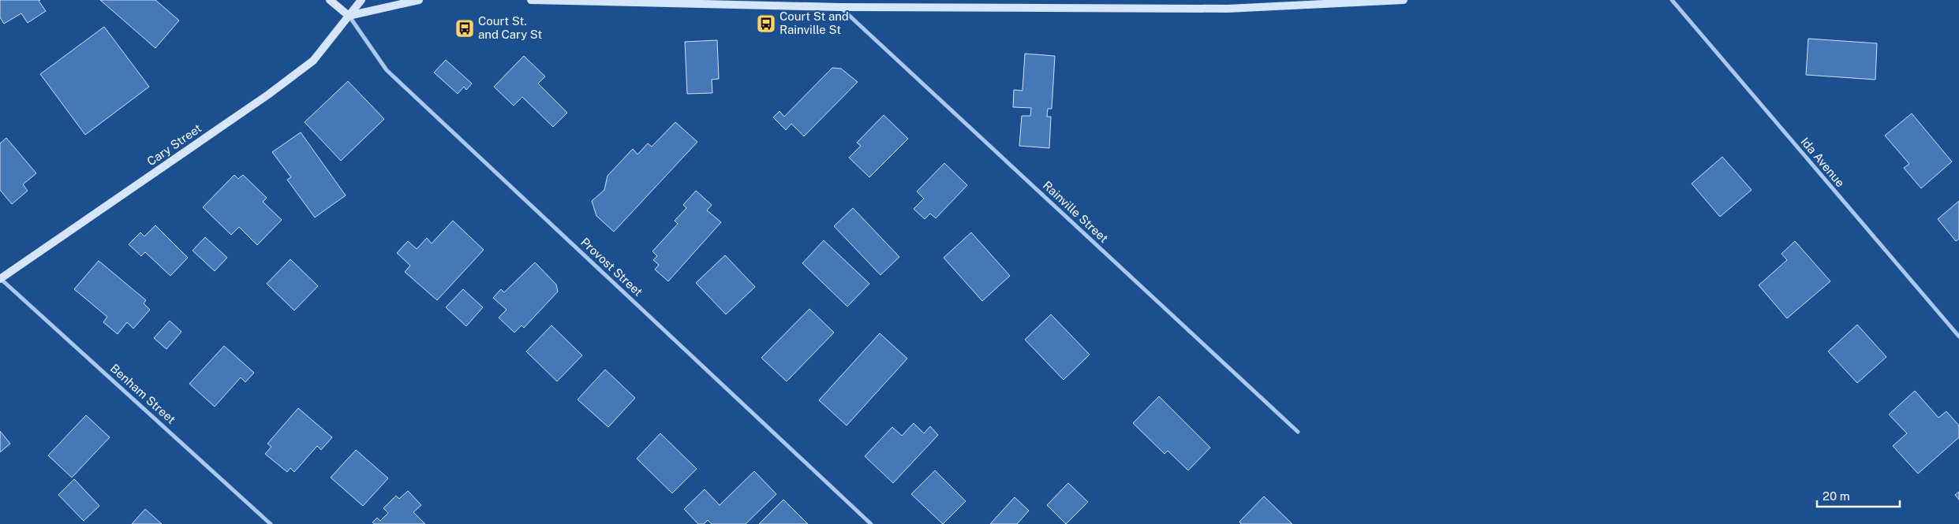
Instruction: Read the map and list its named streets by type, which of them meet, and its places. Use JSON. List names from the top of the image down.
{
  "streets": {
    "street": [
      "Cary Street",
      "Ida Avenue",
      "Rainville Street",
      "Provost Street",
      "Benham Street"
    ]
  },
  "crossings": [
    ["Cary Street", "Provost Street"],
    ["Cary Street", "Benham Street"]
  ],
  "places": {
    "bus stop": ["Court St and Rainville St", "Court St. and Cary St"]
  },
  "scale_bar": "20 m"
}
